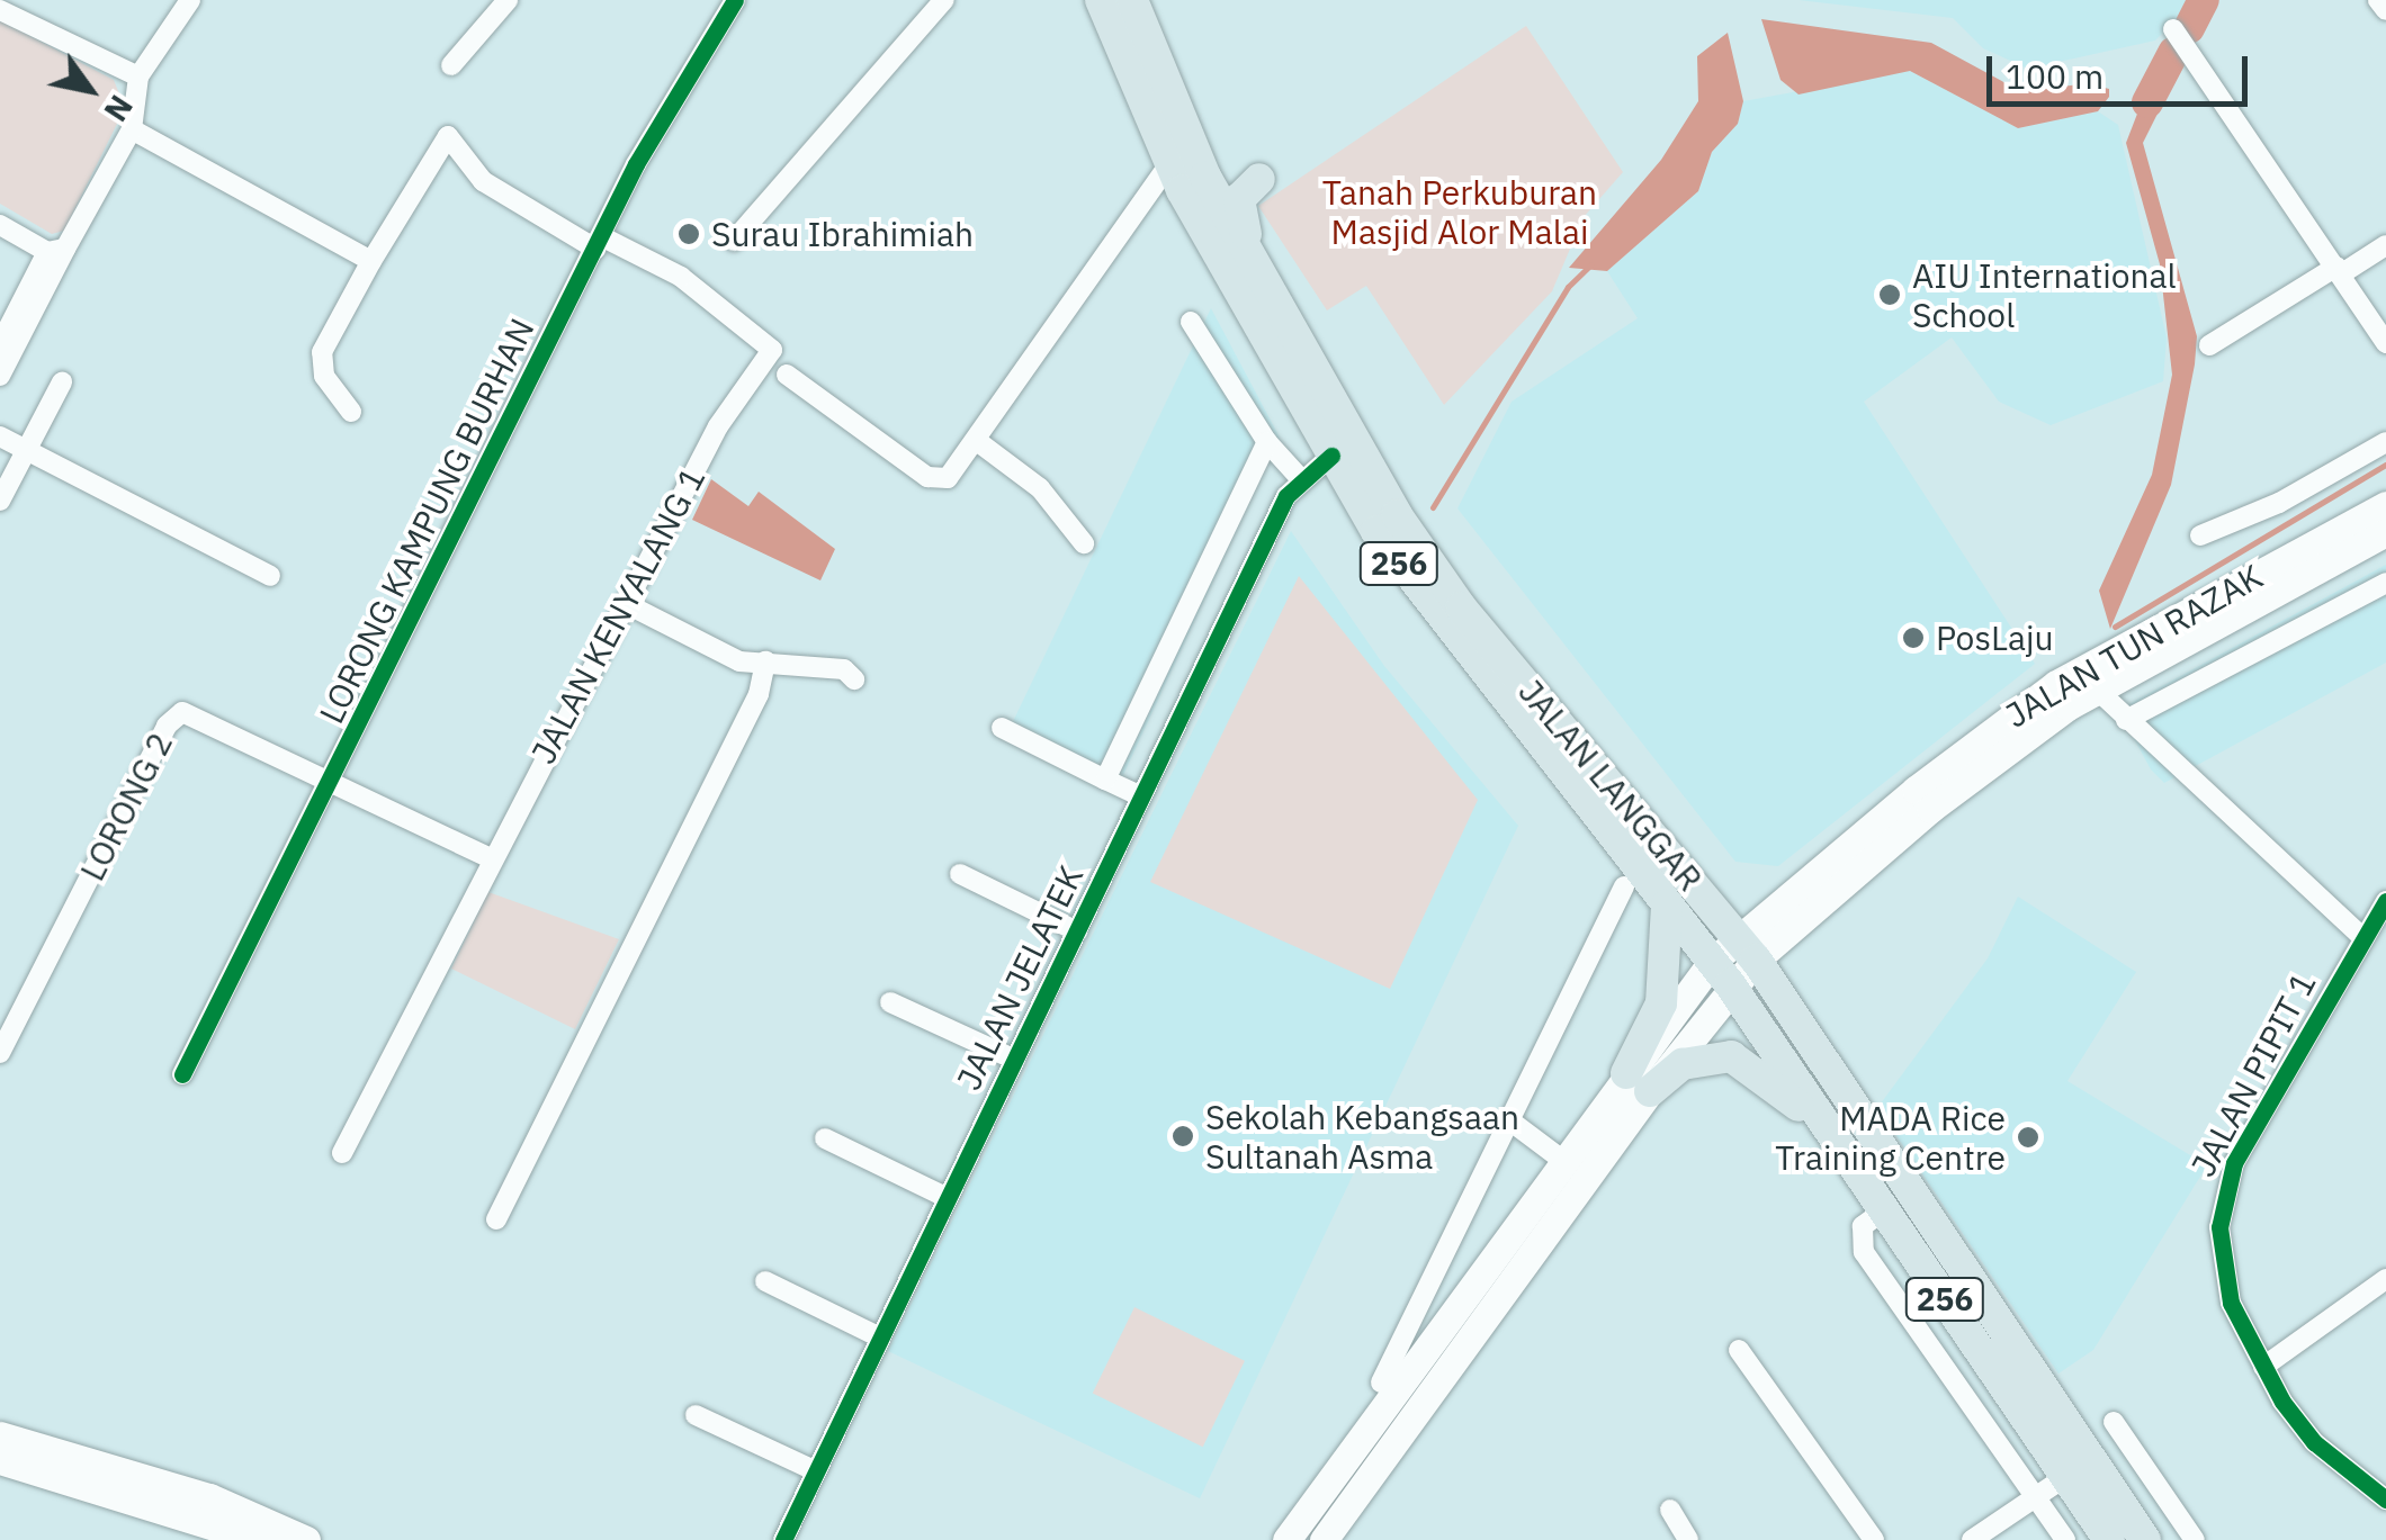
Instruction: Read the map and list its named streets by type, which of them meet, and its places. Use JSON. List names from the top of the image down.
{
  "streets": {
    "main road": ["256", "JALAN TUN RAZAK", "JALAN LANGGAR"],
    "street": [
      "LORONG KAMPUNG BURHAN",
      "JALAN KENYALANG 1",
      "LORONG 2",
      "JALAN JELATEK",
      "JALAN PIPIT 1"
    ]
  },
  "crossings": [
    ["LORONG KAMPUNG BURHAN", "JALAN KENYALANG 1"],
    ["LORONG KAMPUNG BURHAN", "LORONG 2"],
    ["JALAN TUN RAZAK", "JALAN LANGGAR"],
    ["JALAN LANGGAR", "JALAN JELATEK"]
  ],
  "parks": ["Tanah Perkuburan Masjid Alor Malai"],
  "places": [
    "Surau Ibrahimiah",
    "AIU International School",
    "PosLaju",
    "Sekolah Kebangsaan Sultanah Asma",
    "MADA Rice Training Centre"
  ],
  "scale_bar": "100 m",
  "north": "bottom right"
}
